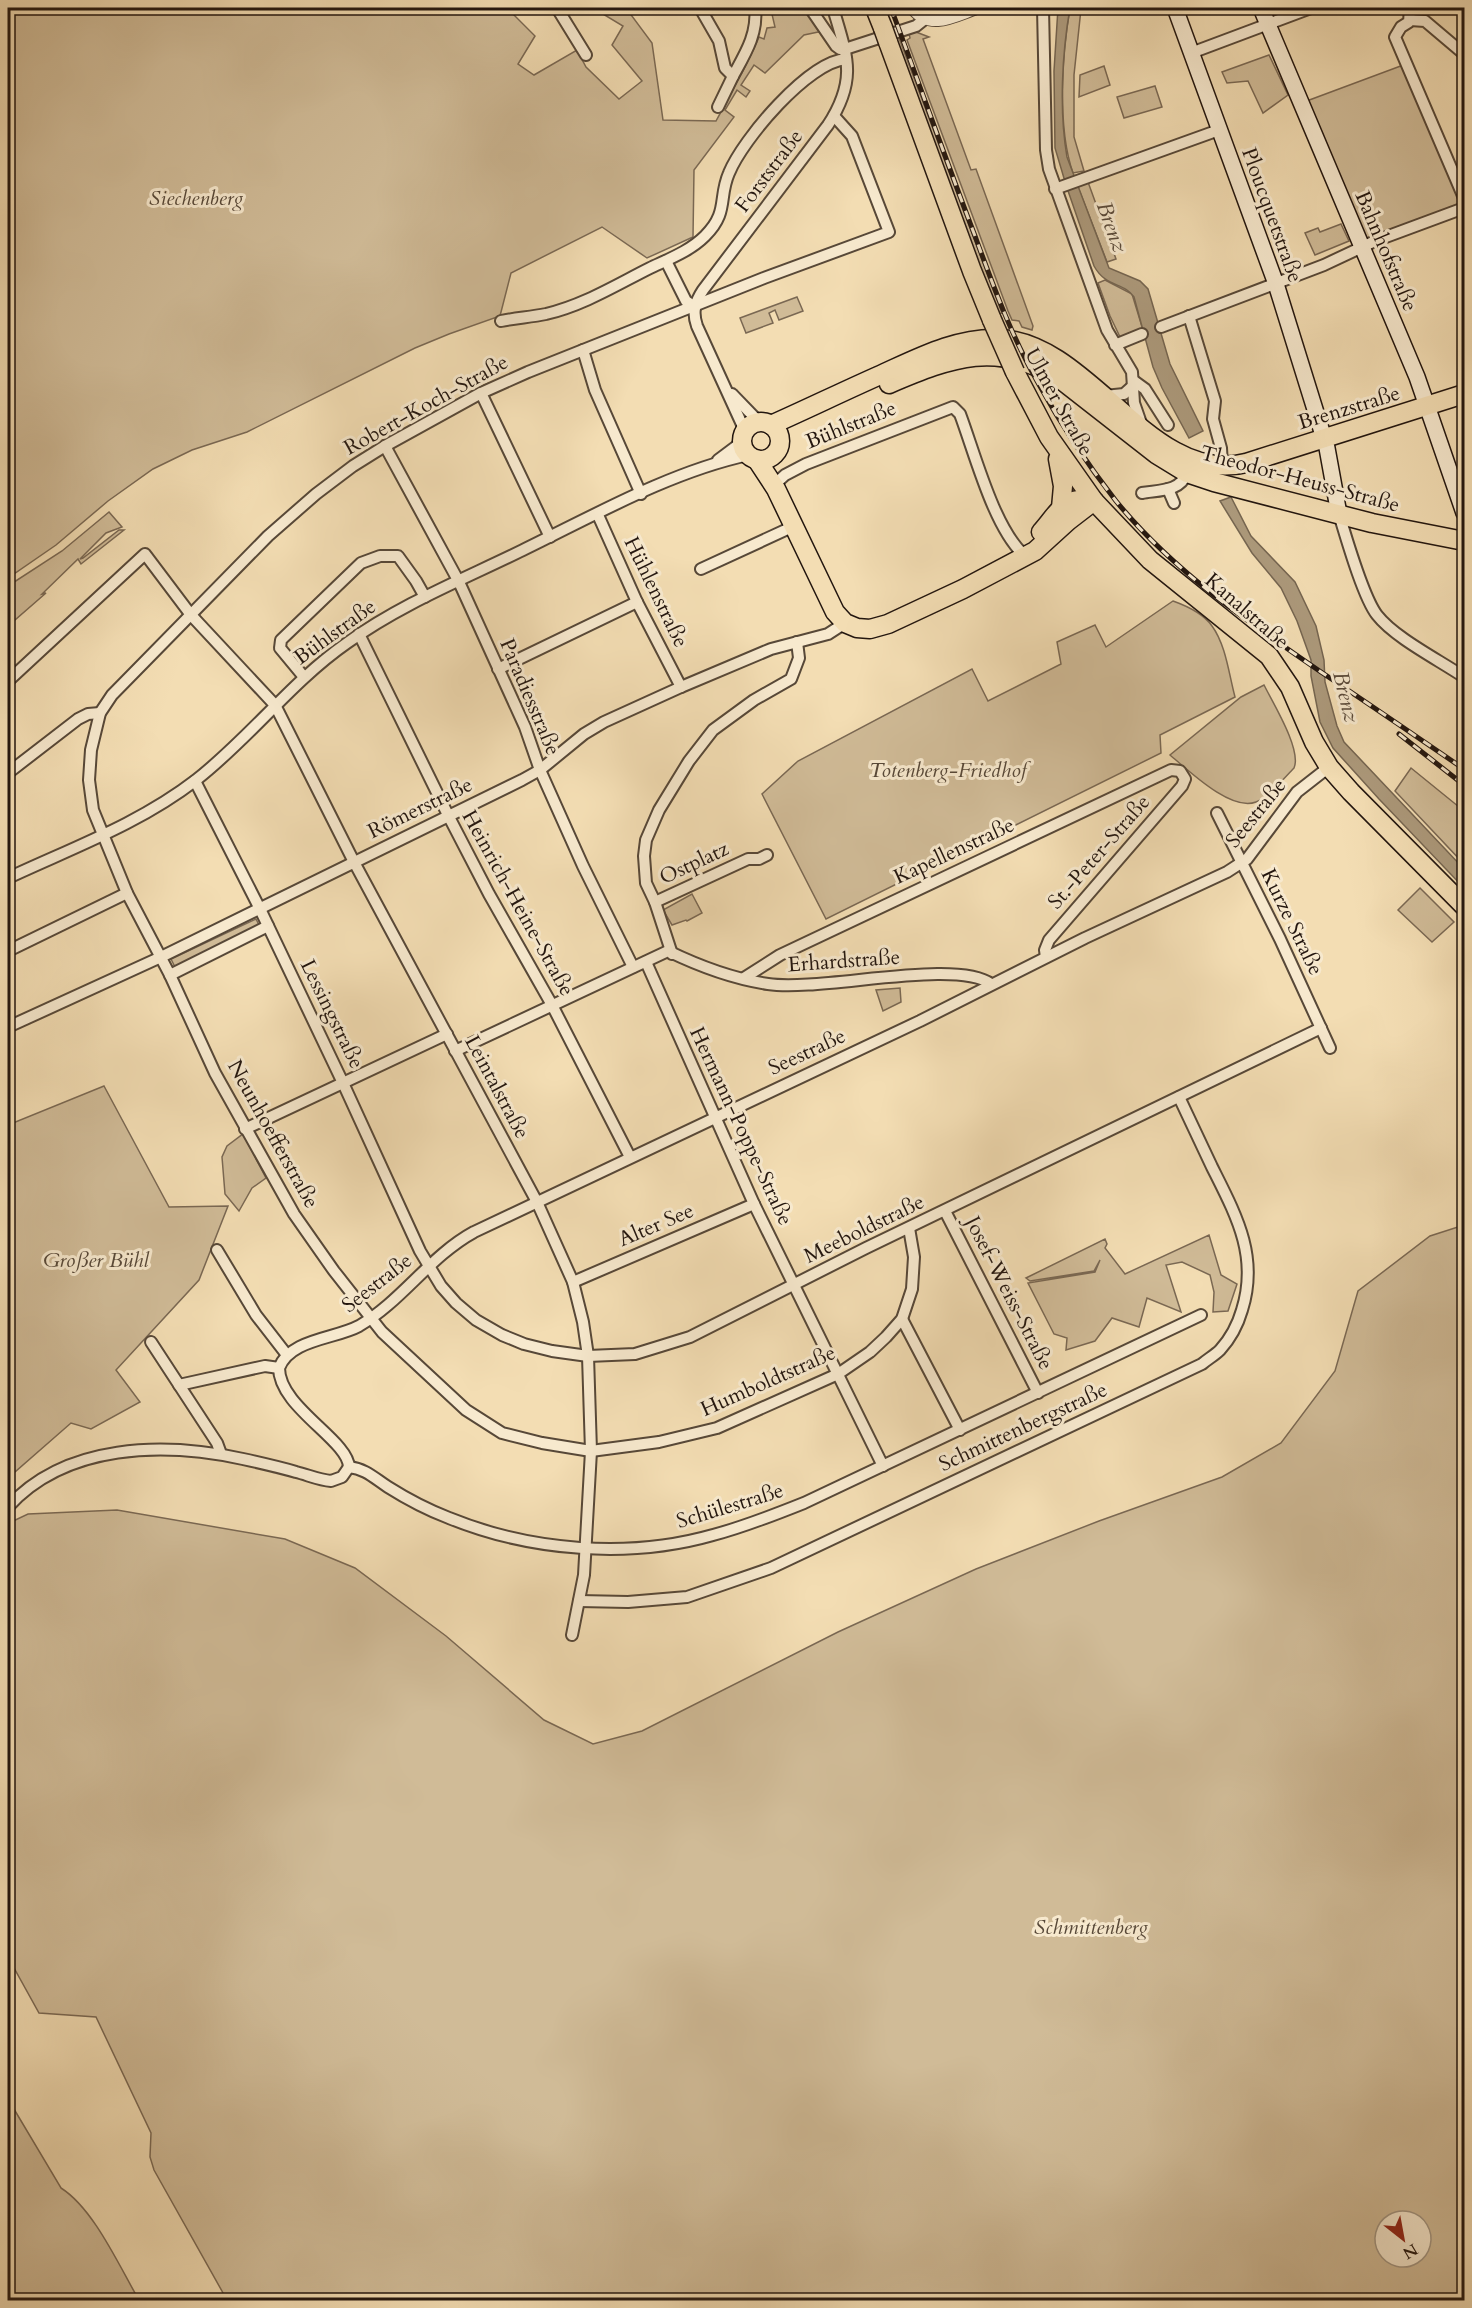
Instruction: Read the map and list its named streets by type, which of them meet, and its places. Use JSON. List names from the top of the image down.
{
  "streets": {
    "main road": [
      "Ploucquetstraße",
      "Bahnhofstraße",
      "Ulmer Straße",
      "Brenzstraße",
      "Theodor-Heuss-Straße",
      "Kanalstraße"
    ],
    "street": [
      "Forststraße",
      "Robert-Koch-Straße",
      "Bühlstraße",
      "Hühlenstraße",
      "Paradiesstraße",
      "Römerstraße",
      "Seestraße",
      "Kapellenstraße",
      "St.-Peter-Straße",
      "Ostplatz",
      "Heinrich-Heine-Straße",
      "Kurze Straße",
      "Erhardstraße",
      "Lessingstraße",
      "Leintalstraße",
      "Hermann-Poppe-Straße",
      "Neunhoefferstraße",
      "Alter See",
      "Meeboldstraße",
      "Josef-Weiss-Straße",
      "Humboldtstraße",
      "Schmittenbergstraße",
      "Schülestraße"
    ]
  },
  "crossings": [
    ["Forststraße", "Robert-Koch-Straße"],
    ["Ploucquetstraße", "Brenzstraße"],
    ["Ploucquetstraße", "Theodor-Heuss-Straße"],
    ["Bahnhofstraße", "Brenzstraße"],
    ["Ulmer Straße", "Kanalstraße"],
    ["Robert-Koch-Straße", "Bühlstraße"],
    ["Robert-Koch-Straße", "Paradiesstraße"],
    ["Robert-Koch-Straße", "Römerstraße"],
    ["Robert-Koch-Straße", "Leintalstraße"],
    ["Robert-Koch-Straße", "Neunhoefferstraße"],
    ["Brenzstraße", "Theodor-Heuss-Straße"],
    ["Bühlstraße", "Theodor-Heuss-Straße"],
    ["Bühlstraße", "Hühlenstraße"],
    ["Bühlstraße", "Paradiesstraße"],
    ["Bühlstraße", "Heinrich-Heine-Straße"],
    ["Bühlstraße", "Lessingstraße"],
    ["Bühlstraße", "Leintalstraße"],
    ["Hühlenstraße", "Römerstraße"],
    ["Kanalstraße", "Seestraße"],
    ["Paradiesstraße", "Römerstraße"],
    ["Römerstraße", "Heinrich-Heine-Straße"],
    ["Römerstraße", "Lessingstraße"],
    ["Römerstraße", "Leintalstraße"],
    ["Römerstraße", "Neunhoefferstraße"],
    ["Seestraße", "St.-Peter-Straße"],
    ["Seestraße", "Heinrich-Heine-Straße"],
    ["Seestraße", "Kurze Straße"],
    ["Seestraße", "Erhardstraße"],
    ["Seestraße", "Lessingstraße"],
    ["Seestraße", "Leintalstraße"],
    ["Seestraße", "Hermann-Poppe-Straße"],
    ["Seestraße", "Neunhoefferstraße"],
    ["Seestraße", "Meeboldstraße"],
    ["Seestraße", "Humboldtstraße"],
    ["Kapellenstraße", "St.-Peter-Straße"],
    ["Kapellenstraße", "Erhardstraße"],
    ["Ostplatz", "Erhardstraße"],
    ["Kurze Straße", "Meeboldstraße"],
    ["Lessingstraße", "Meeboldstraße"],
    ["Leintalstraße", "Alter See"],
    ["Leintalstraße", "Meeboldstraße"],
    ["Leintalstraße", "Humboldtstraße"],
    ["Leintalstraße", "Schmittenbergstraße"],
    ["Leintalstraße", "Schülestraße"],
    ["Hermann-Poppe-Straße", "Alter See"],
    ["Hermann-Poppe-Straße", "Meeboldstraße"],
    ["Hermann-Poppe-Straße", "Humboldtstraße"],
    ["Hermann-Poppe-Straße", "Schülestraße"],
    ["Neunhoefferstraße", "Humboldtstraße"],
    ["Meeboldstraße", "Josef-Weiss-Straße"],
    ["Meeboldstraße", "Humboldtstraße"],
    ["Meeboldstraße", "Schmittenbergstraße"],
    ["Josef-Weiss-Straße", "Schülestraße"]
  ],
  "water": ["Brenz"],
  "parks": [
    "Siechenberg",
    "Totenberg-Friedhof",
    "Großer Bühl",
    "Schmittenberg"
  ],
  "north": "bottom right"
}
